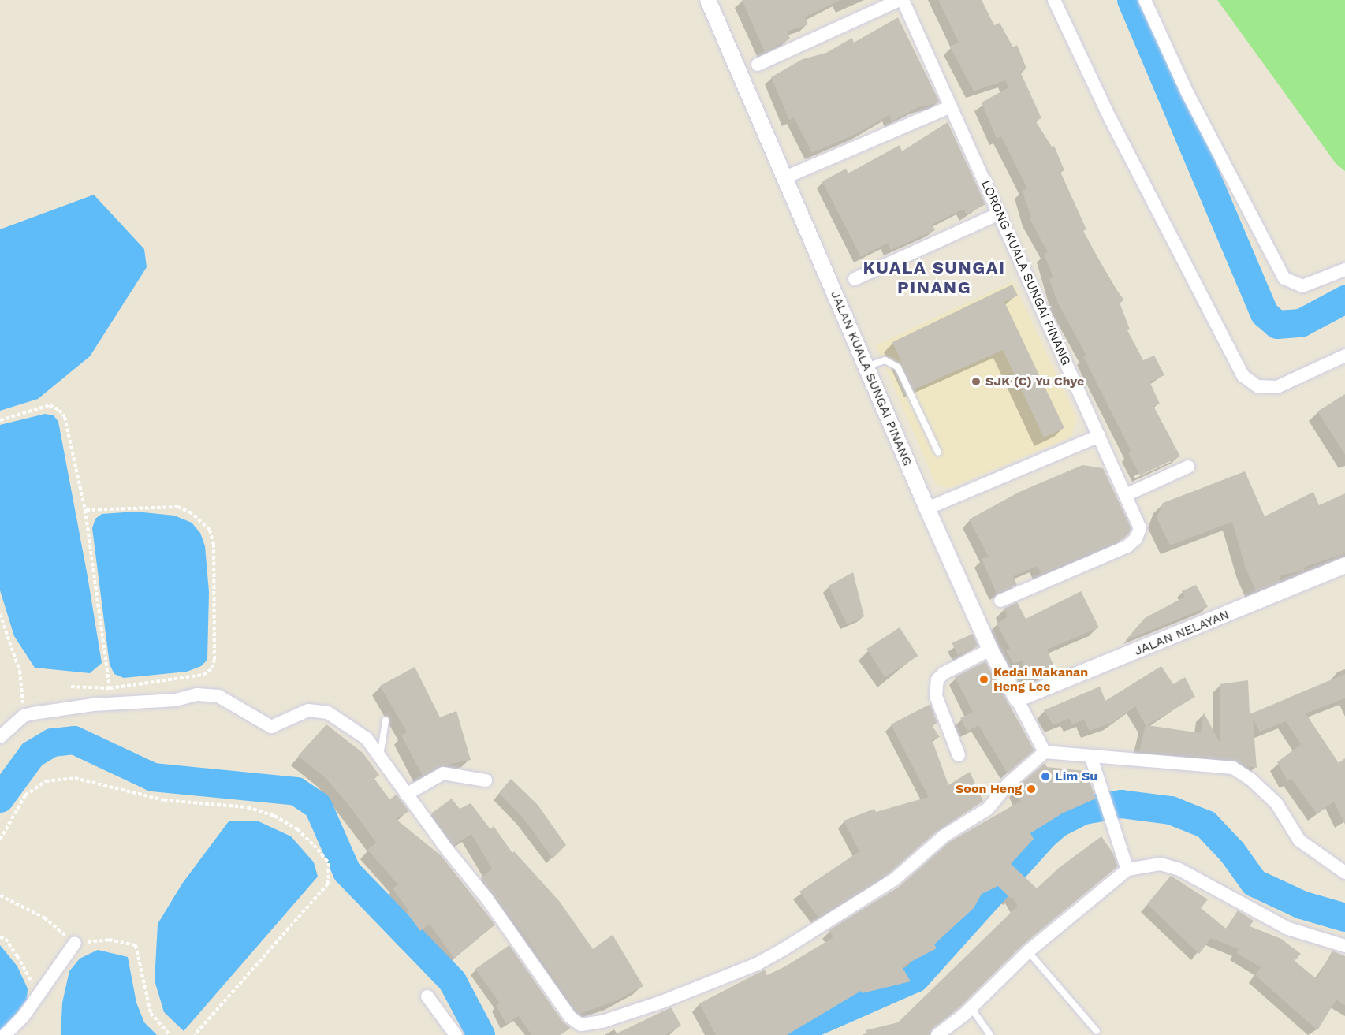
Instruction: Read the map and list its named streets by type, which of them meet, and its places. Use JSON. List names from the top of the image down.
{
  "streets": {
    "street": ["LORONG KUALA SUNGAI PINANG", "JALAN KUALA SUNGAI PINANG", "JALAN NELAYAN"]
  },
  "crossings": [
    ["JALAN KUALA SUNGAI PINANG", "JALAN NELAYAN"]
  ],
  "districts": ["KUALA SUNGAI PINANG"],
  "places": [
    "SJK (C) Yu Chye",
    "Kedai Makanan Heng Lee",
    "Lim Su",
    "Soon Heng"
  ]
}
